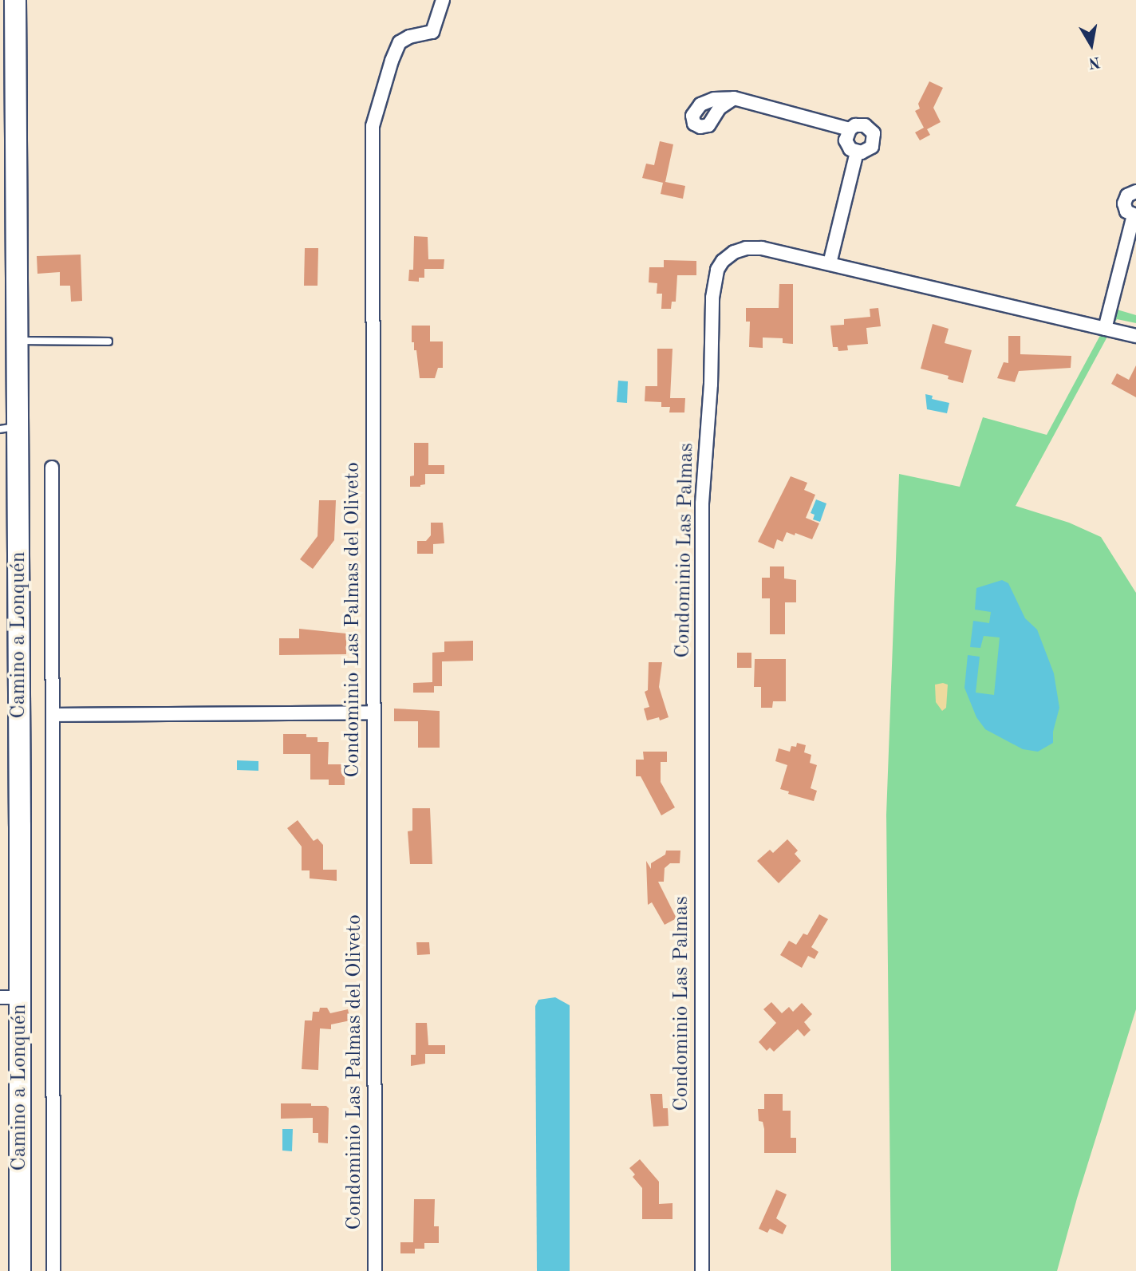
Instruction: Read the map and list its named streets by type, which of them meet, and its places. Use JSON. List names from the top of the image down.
{
  "streets": {
    "main road": ["Camino a Lonquén"],
    "street": ["Condominio Las Palmas", "Condominio Las Palmas del Oliveto"]
  },
  "north": "bottom"
}
